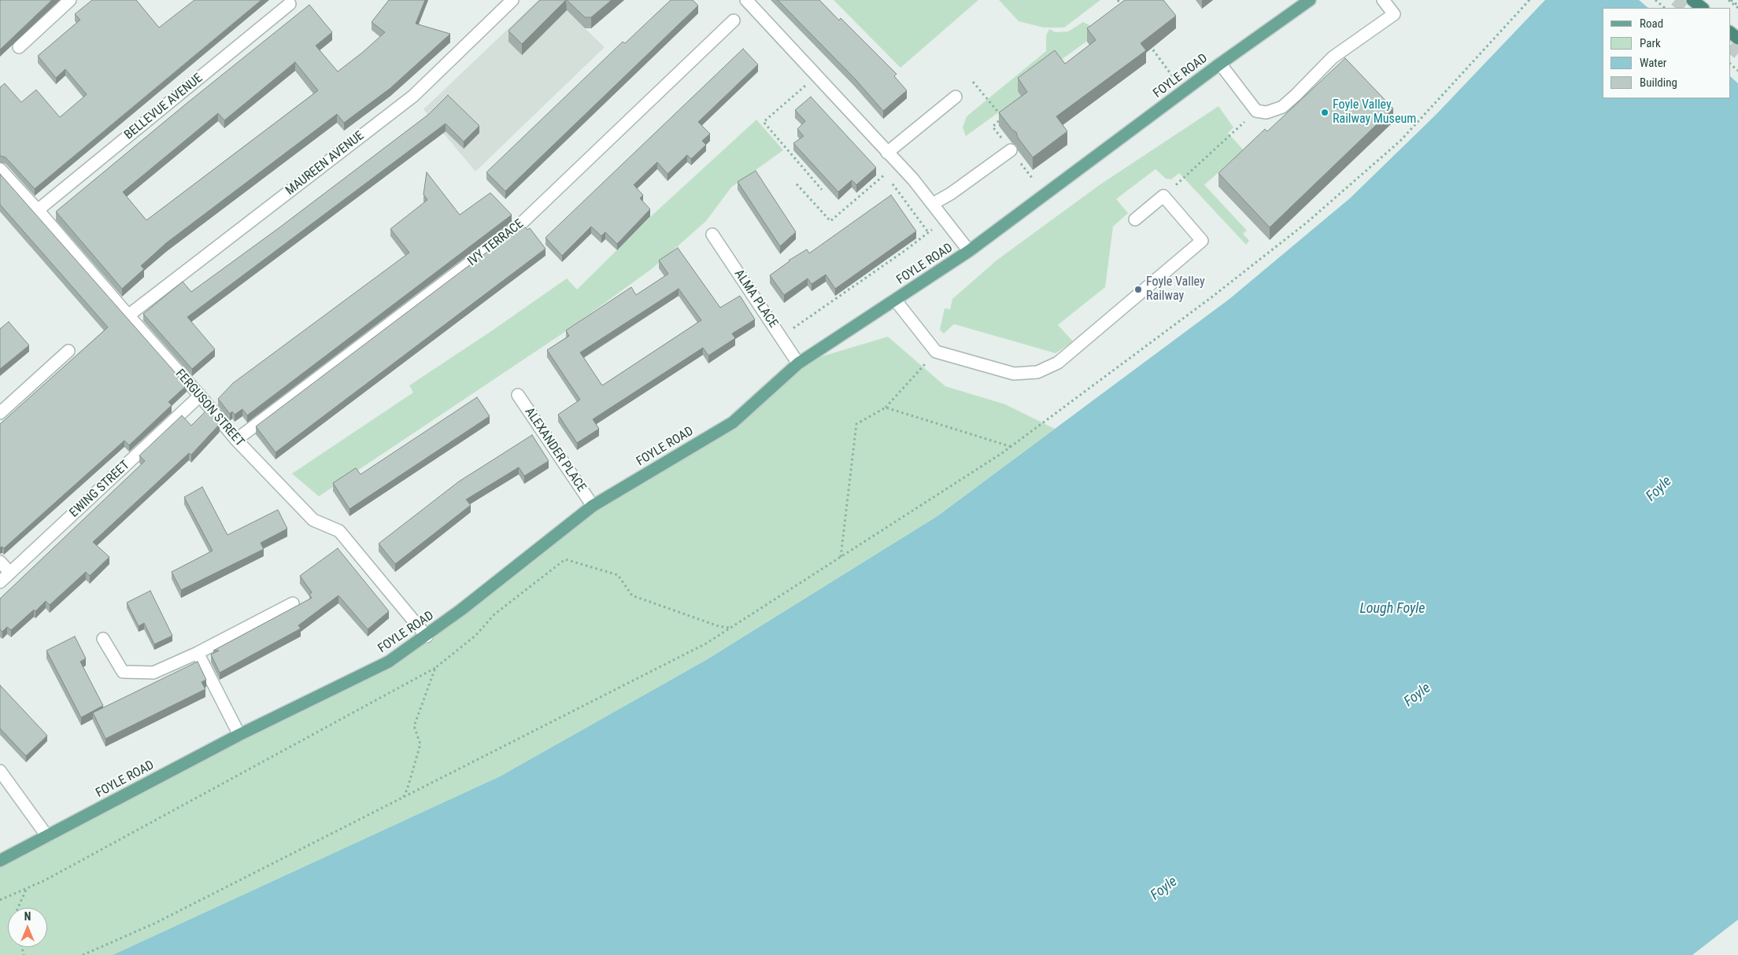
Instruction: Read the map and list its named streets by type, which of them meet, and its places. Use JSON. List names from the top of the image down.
{
  "streets": {
    "main road": ["FOYLE ROAD"],
    "street": [
      "BELLEVUE AVENUE",
      "MAUREEN AVENUE",
      "IVY TERRACE",
      "ALMA PLACE",
      "FERGUSON STREET",
      "ALEXANDER PLACE",
      "EWING STREET"
    ]
  },
  "crossings": [
    ["FOYLE ROAD", "ALMA PLACE"],
    ["FOYLE ROAD", "FERGUSON STREET"],
    ["FOYLE ROAD", "ALEXANDER PLACE"],
    ["BELLEVUE AVENUE", "FERGUSON STREET"],
    ["MAUREEN AVENUE", "FERGUSON STREET"],
    ["IVY TERRACE", "FERGUSON STREET"],
    ["FERGUSON STREET", "EWING STREET"]
  ],
  "water": ["Foyle", "Lough Foyle"],
  "places": ["Foyle Valley Railway Museum", "Foyle Valley Railway"],
  "legend": [
    "Road",
    "Park",
    "Water",
    "Building"
  ],
  "north": "top"
}
